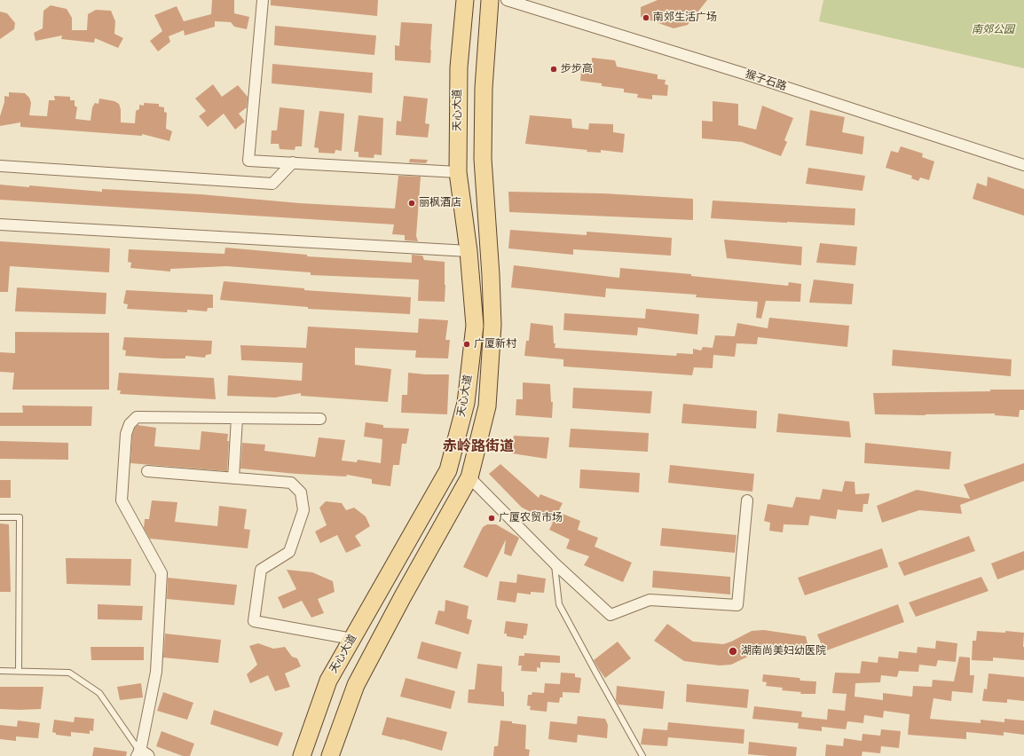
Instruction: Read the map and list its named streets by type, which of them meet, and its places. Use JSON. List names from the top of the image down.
{
  "streets": {
    "main road": ["天心大道"],
    "street": ["猴子石路"]
  },
  "districts": ["赤岭路街道"],
  "parks": ["南郊公园"],
  "places": [
    "南郊生活广场",
    "步步高",
    "丽枫酒店",
    "广厦新村",
    "广厦农贸市场",
    "湖南尚美妇幼医院"
  ]
}
